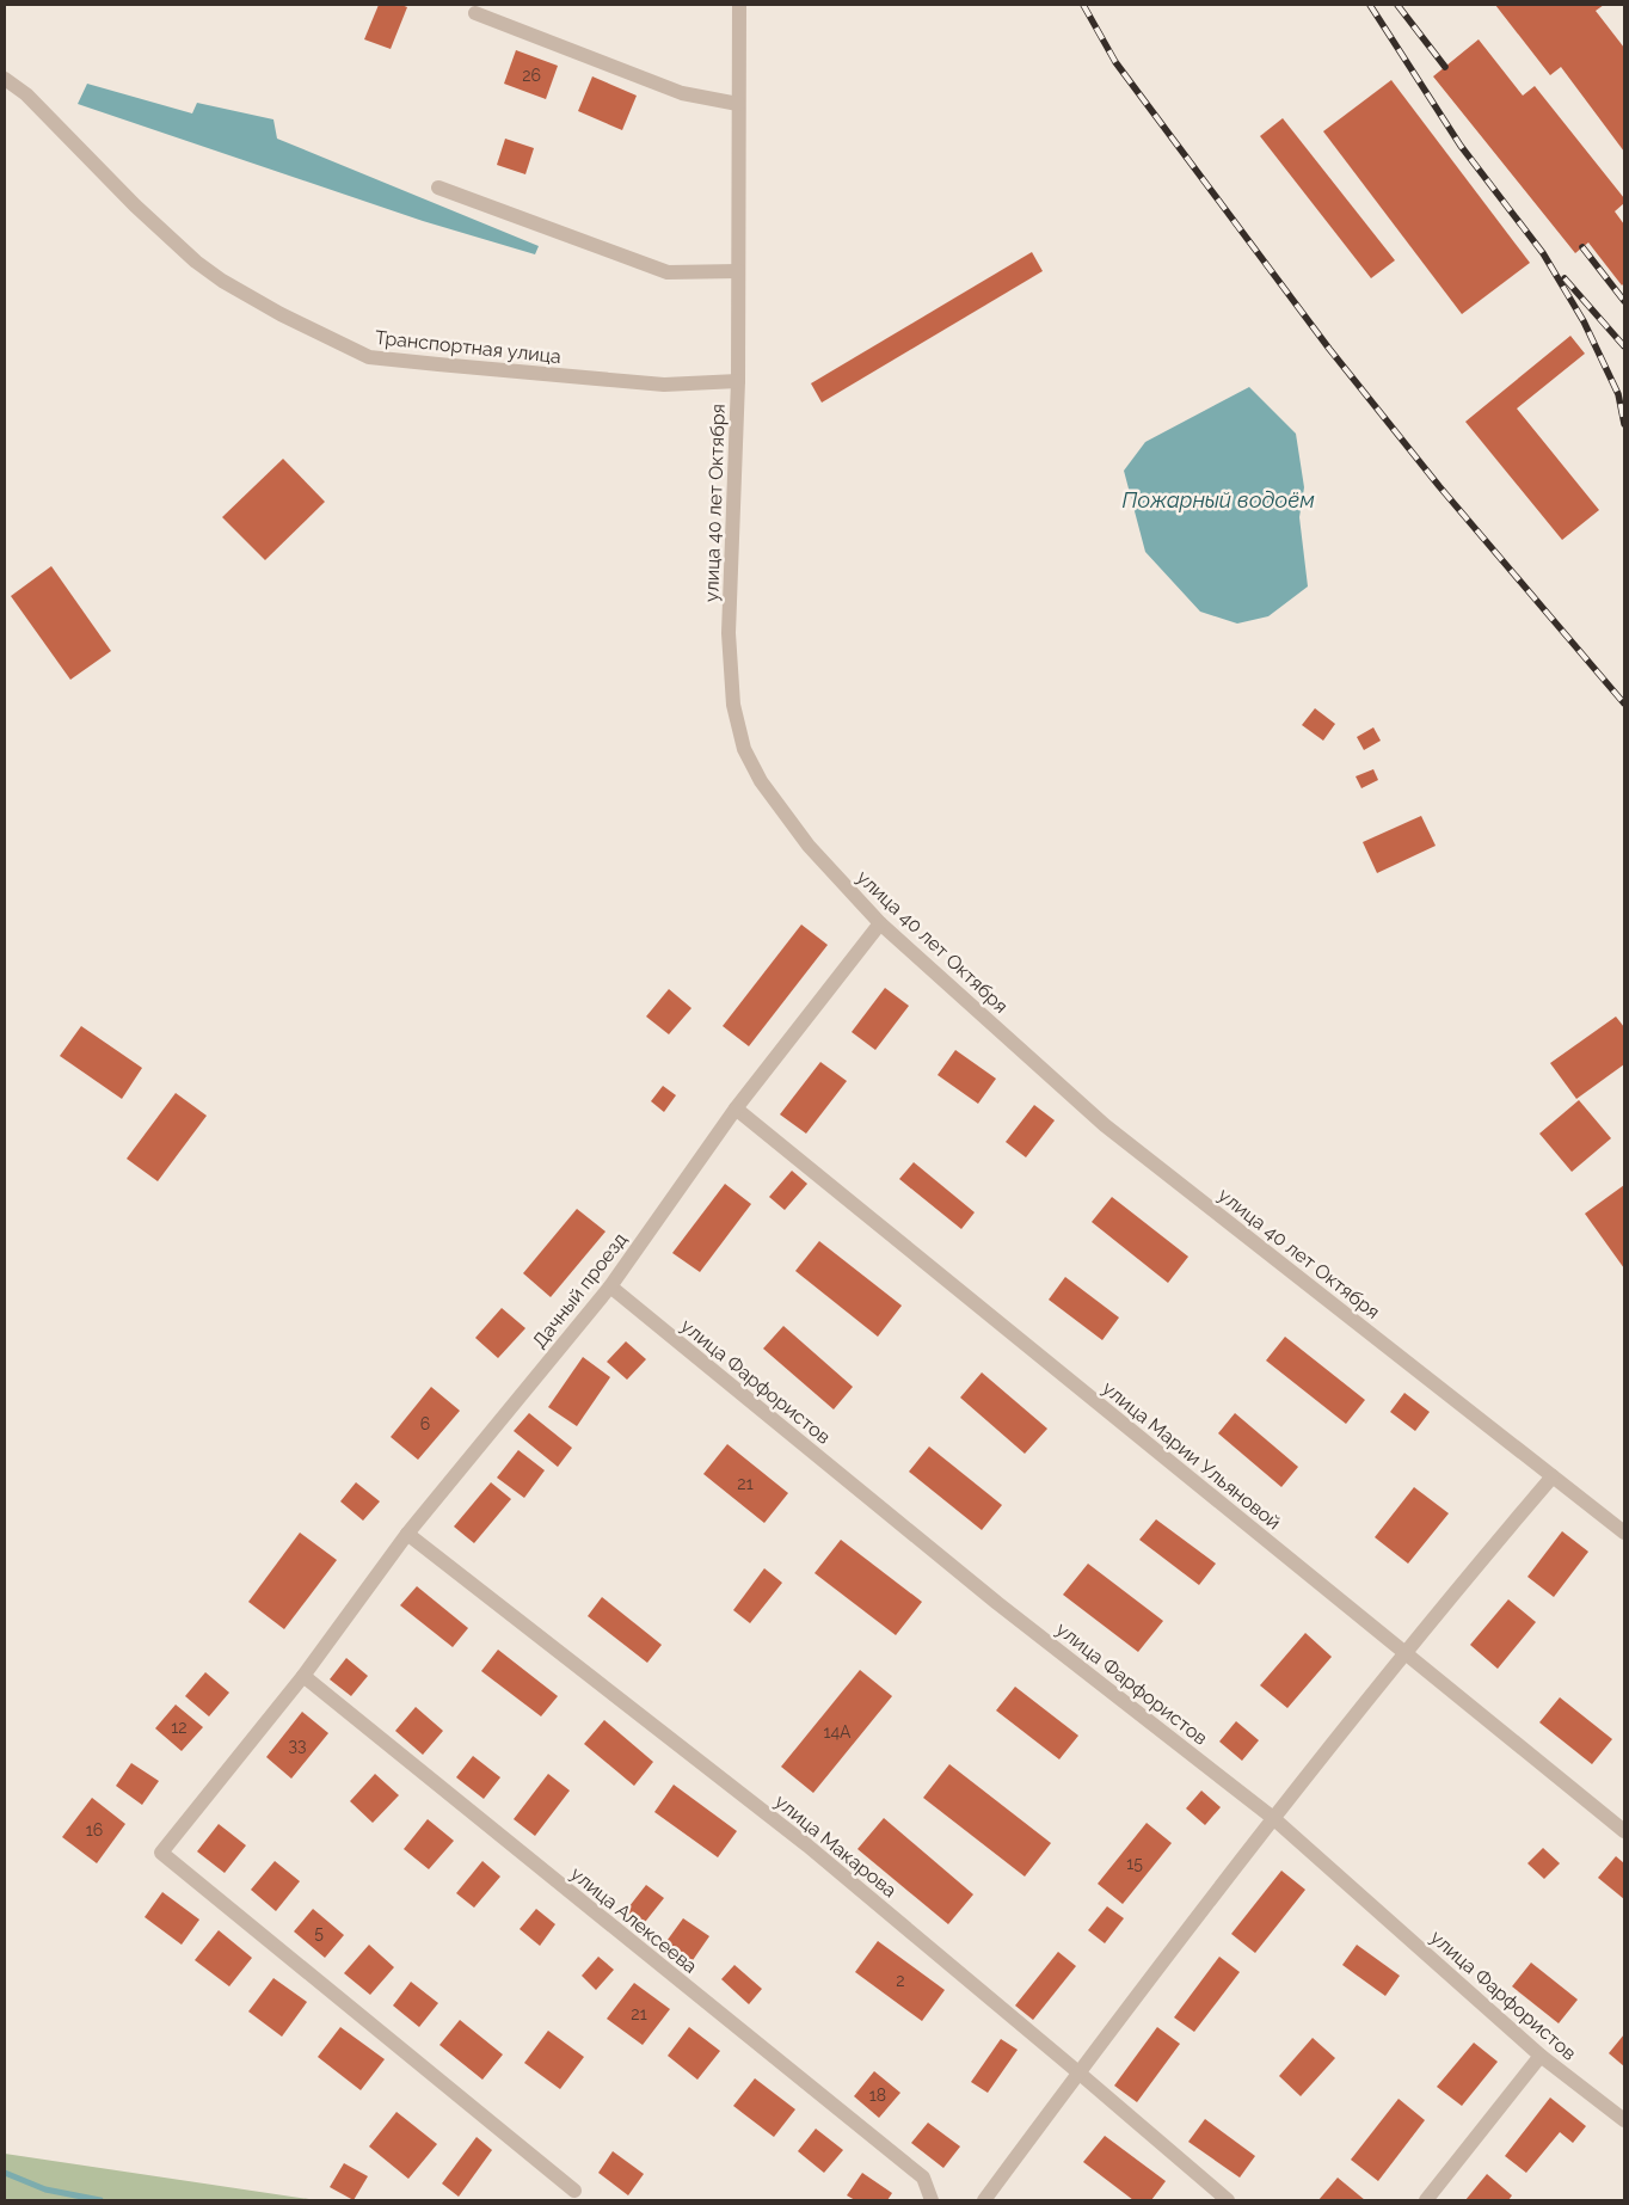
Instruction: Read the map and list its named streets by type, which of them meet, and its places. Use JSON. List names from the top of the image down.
{
  "streets": {
    "street": [
      "Транспортная улица",
      "улица 40 лет Октября",
      "Дачный проезд",
      "улица Фарфористов",
      "улица Марии Ульяновой",
      "улица Макарова",
      "улица Алексеева"
    ]
  },
  "crossings": [
    ["Транспортная улица", "улица 40 лет Октября"],
    ["улица 40 лет Октября", "Дачный проезд"],
    ["Дачный проезд", "улица Фарфористов"],
    ["Дачный проезд", "улица Марии Ульяновой"],
    ["Дачный проезд", "улица Макарова"],
    ["Дачный проезд", "улица Алексеева"]
  ],
  "water": ["Пожарный водоём"],
  "house_numbers": [
    "26",
    "6",
    "21",
    "12",
    "14А",
    "33",
    "16",
    "15",
    "5",
    "2",
    "21",
    "18"
  ]
}
